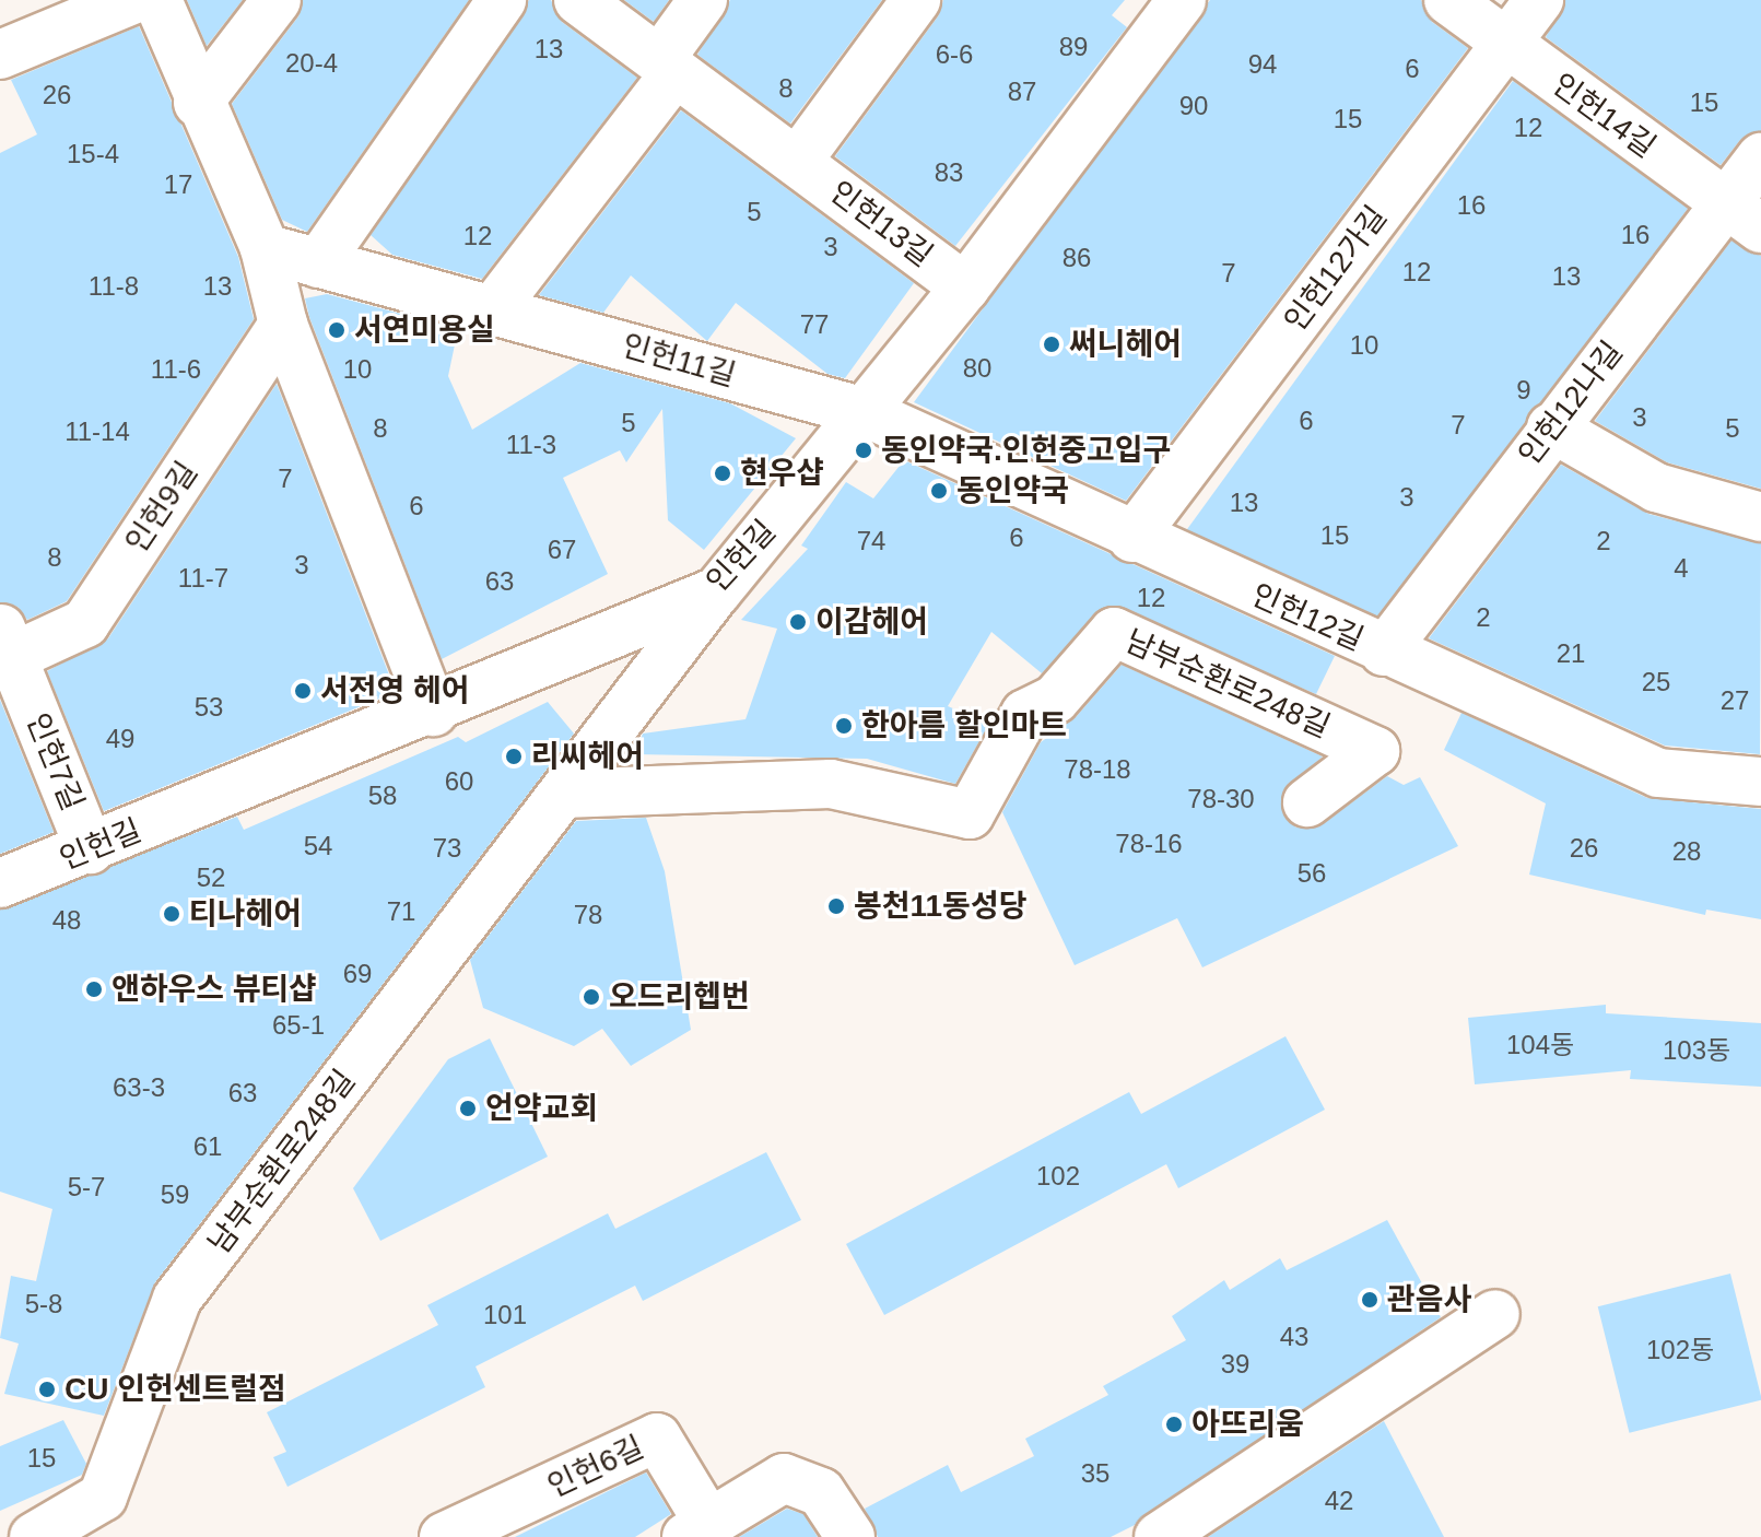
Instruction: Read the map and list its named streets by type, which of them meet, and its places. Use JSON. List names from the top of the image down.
{
  "streets": {
    "street": [
      "인헌14길",
      "인헌13길",
      "인헌12가길",
      "인헌11길",
      "인헌12나길",
      "인헌9길",
      "인헌길",
      "인헌12길",
      "남부순환로248길",
      "인헌7길",
      "인헌6길"
    ]
  },
  "crossings": [
    ["인헌14길", "인헌12가길"],
    ["인헌14길", "인헌12나길"],
    ["인헌13길", "인헌길"],
    ["인헌12가길", "인헌12길"],
    ["인헌11길", "인헌길"],
    ["인헌11길", "인헌12길"],
    ["인헌12나길", "인헌12길"],
    ["인헌9길", "인헌7길"],
    ["인헌길", "인헌12길"],
    ["인헌길", "남부순환로248길"],
    ["인헌길", "인헌7길"]
  ],
  "places": [
    "서연미용실",
    "써니헤어",
    "동인약국.인헌중고입구",
    "현우샵",
    "동인약국",
    "이감헤어",
    "서전영 헤어",
    "한아름 할인마트",
    "리씨헤어",
    "봉천11동성당",
    "티나헤어",
    "앤하우스 뷰티샵",
    "오드리헵번",
    "언약교회",
    "관음사",
    "CU 인헌센트럴점",
    "아뜨리움"
  ],
  "house_numbers": [
    "89",
    "13",
    "6-6",
    "20-4",
    "94",
    "6",
    "8",
    "87",
    "26",
    "15",
    "90",
    "15",
    "12",
    "15-4",
    "83",
    "17",
    "16",
    "5",
    "16",
    "12",
    "3",
    "86",
    "12",
    "7",
    "13",
    "11-8",
    "13",
    "77",
    "10",
    "80",
    "11-6",
    "10",
    "9",
    "3",
    "6",
    "5",
    "7",
    "8",
    "5",
    "11-14",
    "11-3",
    "7",
    "3",
    "13",
    "6",
    "15",
    "6",
    "74",
    "2",
    "67",
    "8",
    "3",
    "4",
    "11-7",
    "63",
    "12",
    "2",
    "21",
    "25",
    "27",
    "53",
    "49",
    "78-18",
    "60",
    "58",
    "78-30",
    "78-16",
    "54",
    "73",
    "26",
    "28",
    "56",
    "52",
    "71",
    "78",
    "48",
    "69",
    "65-1",
    "104동",
    "103동",
    "63-3",
    "63",
    "61",
    "102",
    "5-7",
    "59",
    "5-8",
    "101",
    "43",
    "102동",
    "39",
    "15",
    "35",
    "42"
  ]
}
